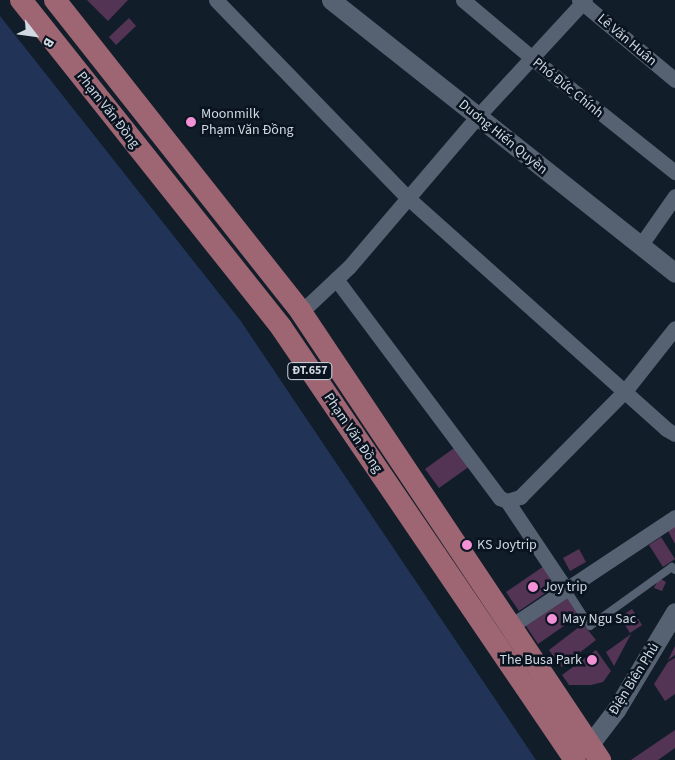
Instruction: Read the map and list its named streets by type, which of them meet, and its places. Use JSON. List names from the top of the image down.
{
  "streets": {
    "main road": ["Phạm Văn Đồng", "ĐT.657"],
    "street": [
      "Lê Văn Huân",
      "Phó Đức Chính",
      "Duơng Hiến Quyền",
      "Điện Biên Phủ"
    ]
  },
  "crossings": [
    ["Phạm Văn Đồng", "Điện Biên Phủ"]
  ],
  "places": [
    "Moonmilk Phạm Văn Đồng",
    "KS Joytrip",
    "Joy trip",
    "May Ngu Sac",
    "The Busa Park"
  ],
  "north": "bottom right"
}
